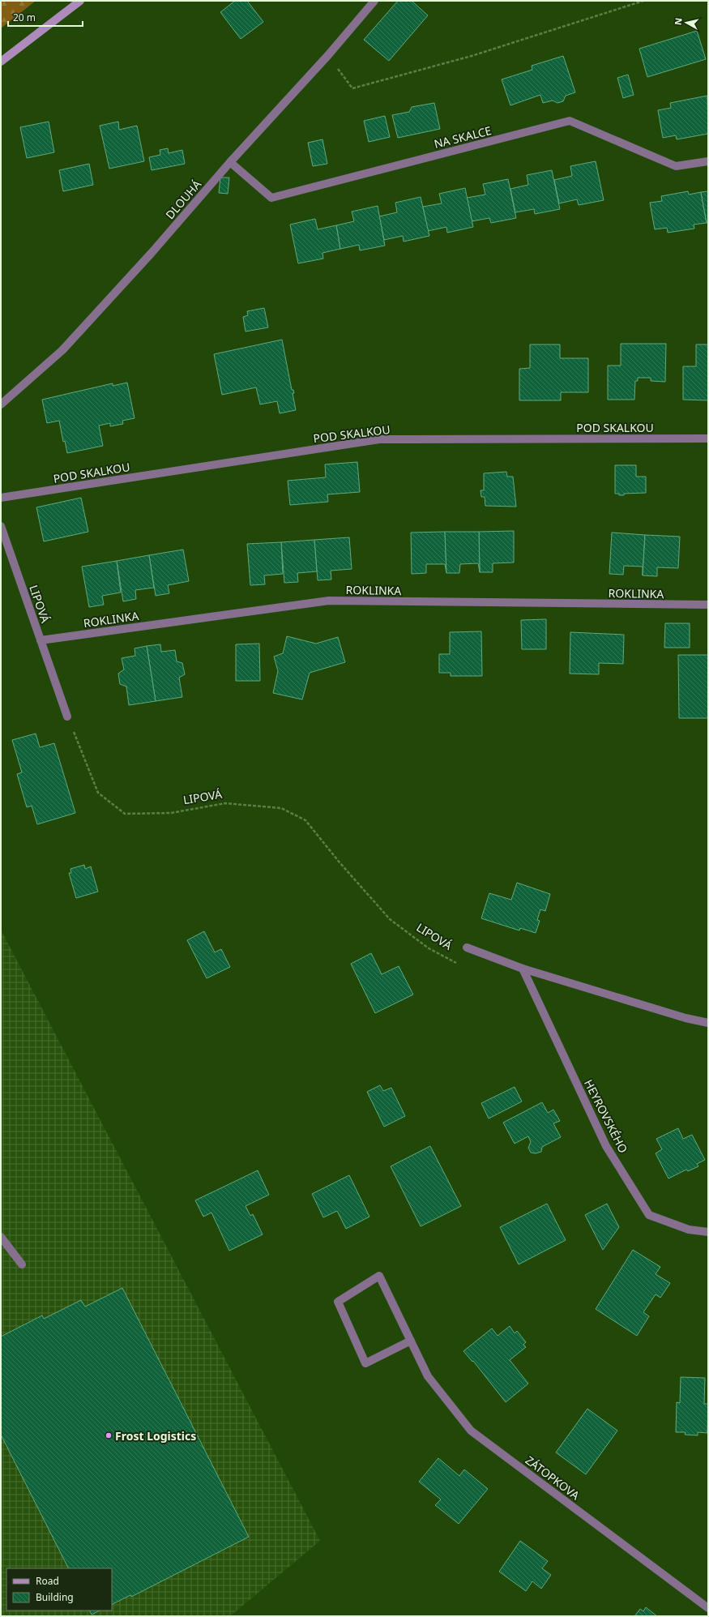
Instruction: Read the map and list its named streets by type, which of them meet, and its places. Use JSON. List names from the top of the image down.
{
  "streets": {
    "street": [
      "NA SKALCE",
      "DLOUHÁ",
      "POD SKALKOU",
      "ROKLINKA",
      "LIPOVÁ",
      "HEYROVSKÉHO",
      "ZÁTOPKOVA"
    ]
  },
  "crossings": [
    ["NA SKALCE", "DLOUHÁ"],
    ["ROKLINKA", "LIPOVÁ"],
    ["LIPOVÁ", "HEYROVSKÉHO"]
  ],
  "places": ["Frost Logistics"],
  "legend": ["Road", "Building"],
  "scale_bar": "20 m",
  "north": "left"
}
